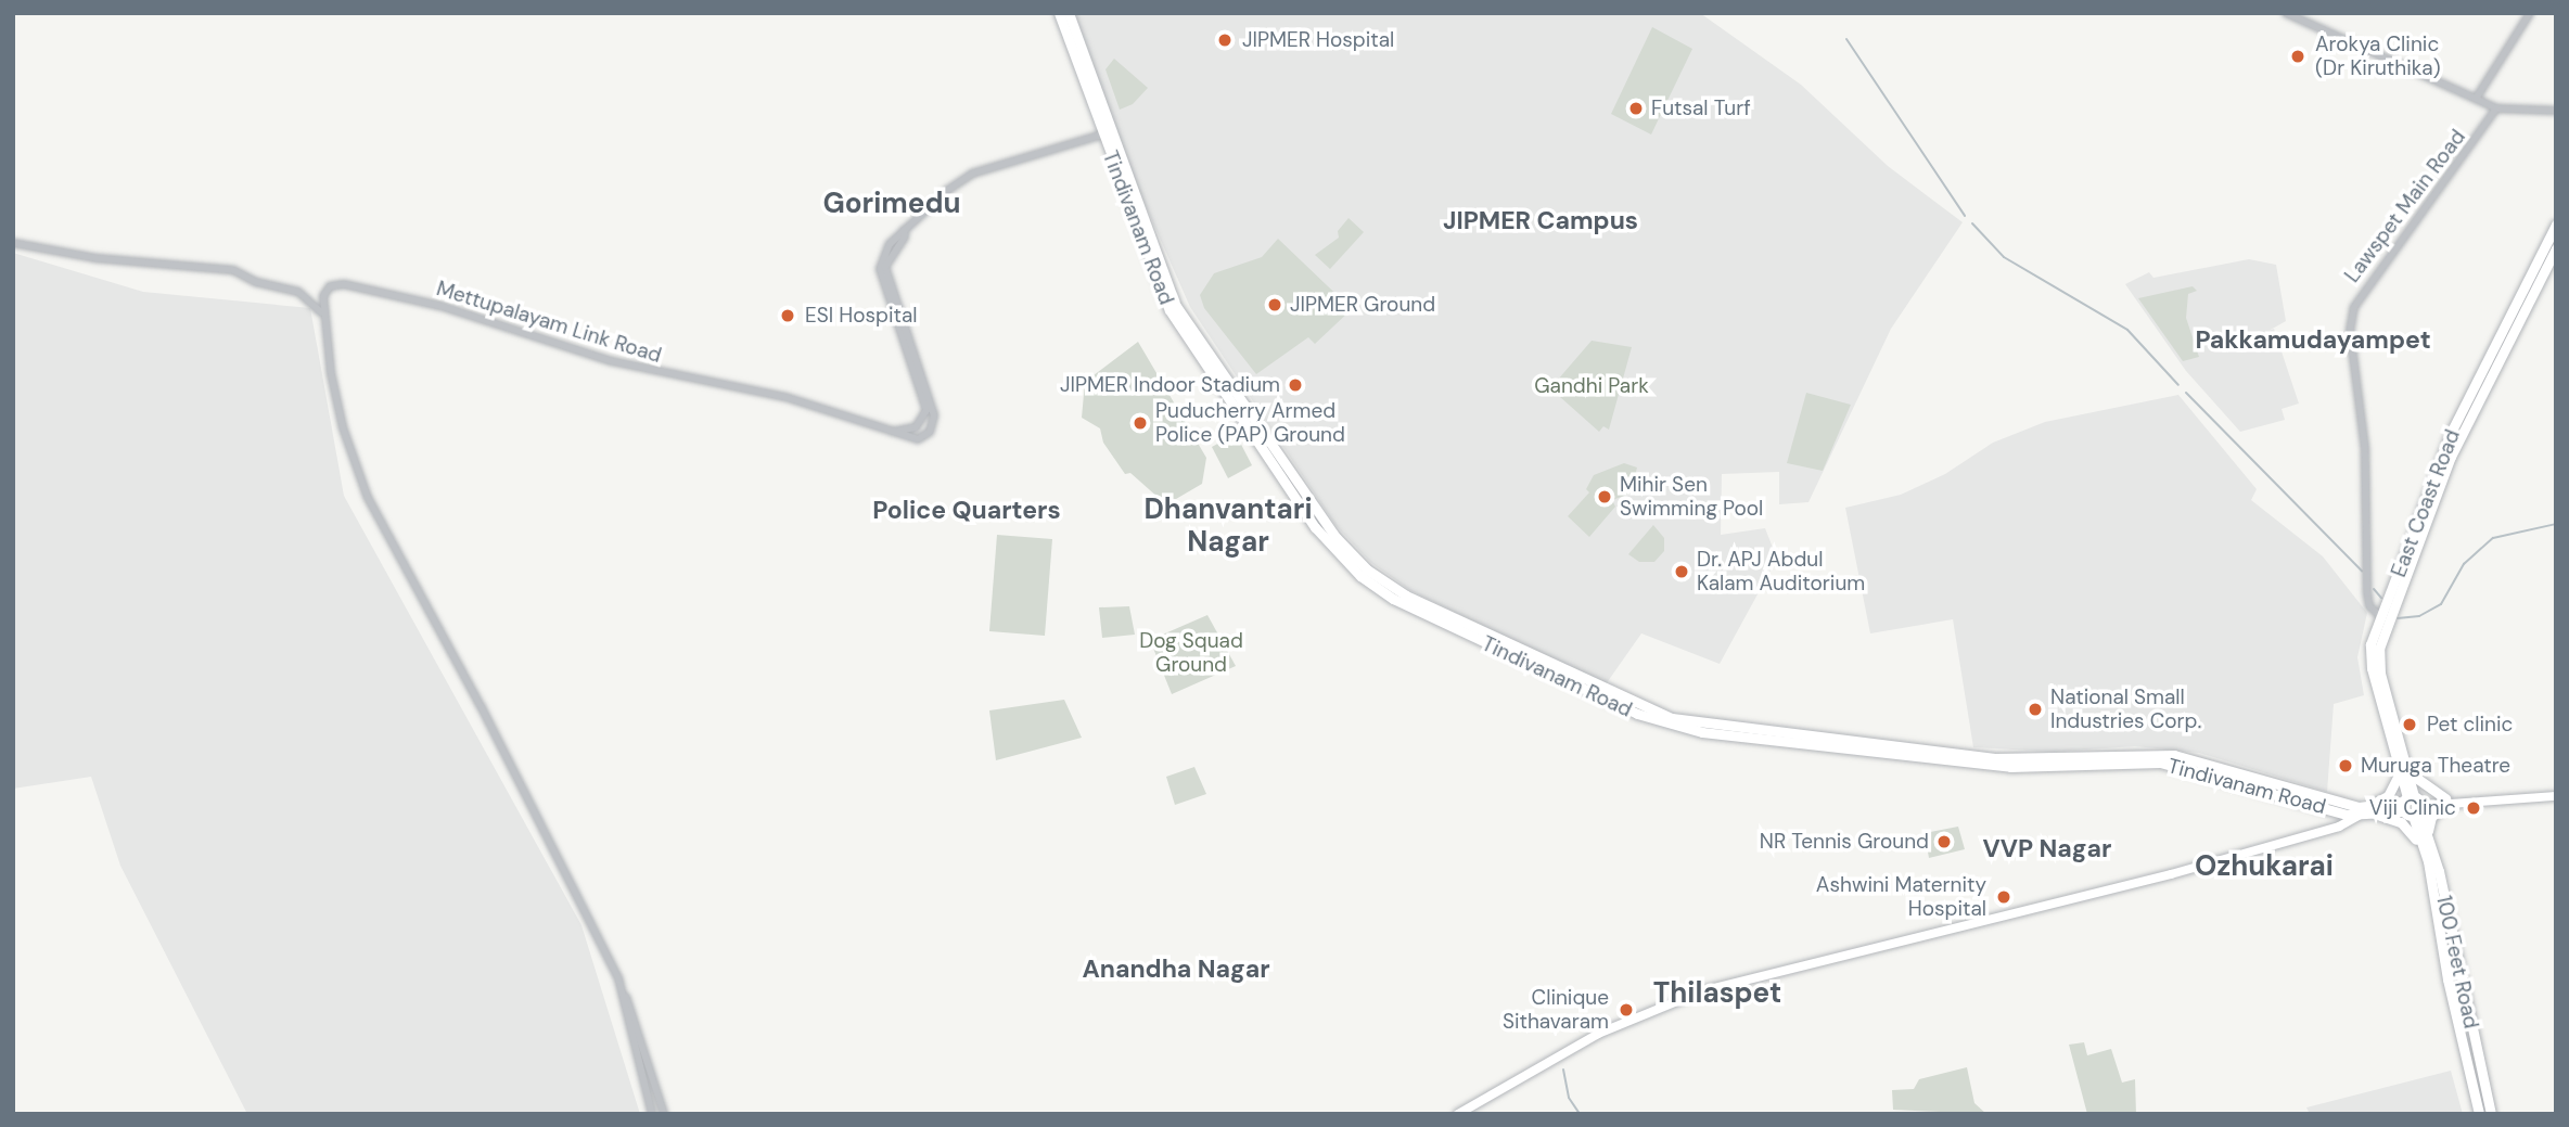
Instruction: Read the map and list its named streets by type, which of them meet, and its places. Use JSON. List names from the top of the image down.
{
  "streets": {
    "highway": ["Tindivanam Road", "East Coast Road", "100 Feet Road"],
    "street": ["Lawspet Main Road", "Mettupalayam Link Road"]
  },
  "crossings": [
    ["Lawspet Main Road", "East Coast Road"],
    ["Tindivanam Road", "Mettupalayam Link Road"],
    ["East Coast Road", "100 Feet Road"]
  ],
  "districts": [
    "Gorimedu",
    "JIPMER Campus",
    "Pakkamudayampet",
    "Police Quarters",
    "Dhanvantari Nagar",
    "VVP Nagar",
    "Ozhukarai",
    "Anandha Nagar",
    "Thilaspet"
  ],
  "parks": ["Gandhi Park", "Dog Squad Ground"],
  "places": [
    "JIPMER Hospital",
    "Arokya Clinic (Dr Kiruthika)",
    "Futsal Turf",
    "JIPMER Ground",
    "ESI Hospital",
    "JIPMER Indoor Stadium",
    "Puducherry Armed Police (PAP) Ground",
    "Mihir Sen Swimming Pool",
    "Dr. APJ Abdul Kalam Auditorium",
    "National Small Industries Corp.",
    "Pet clinic",
    "Muruga Theatre",
    "Viji Clinic",
    "NR Tennis Ground",
    "Ashwini Maternity Hospital",
    "Clinique Sithavaram"
  ]
}
